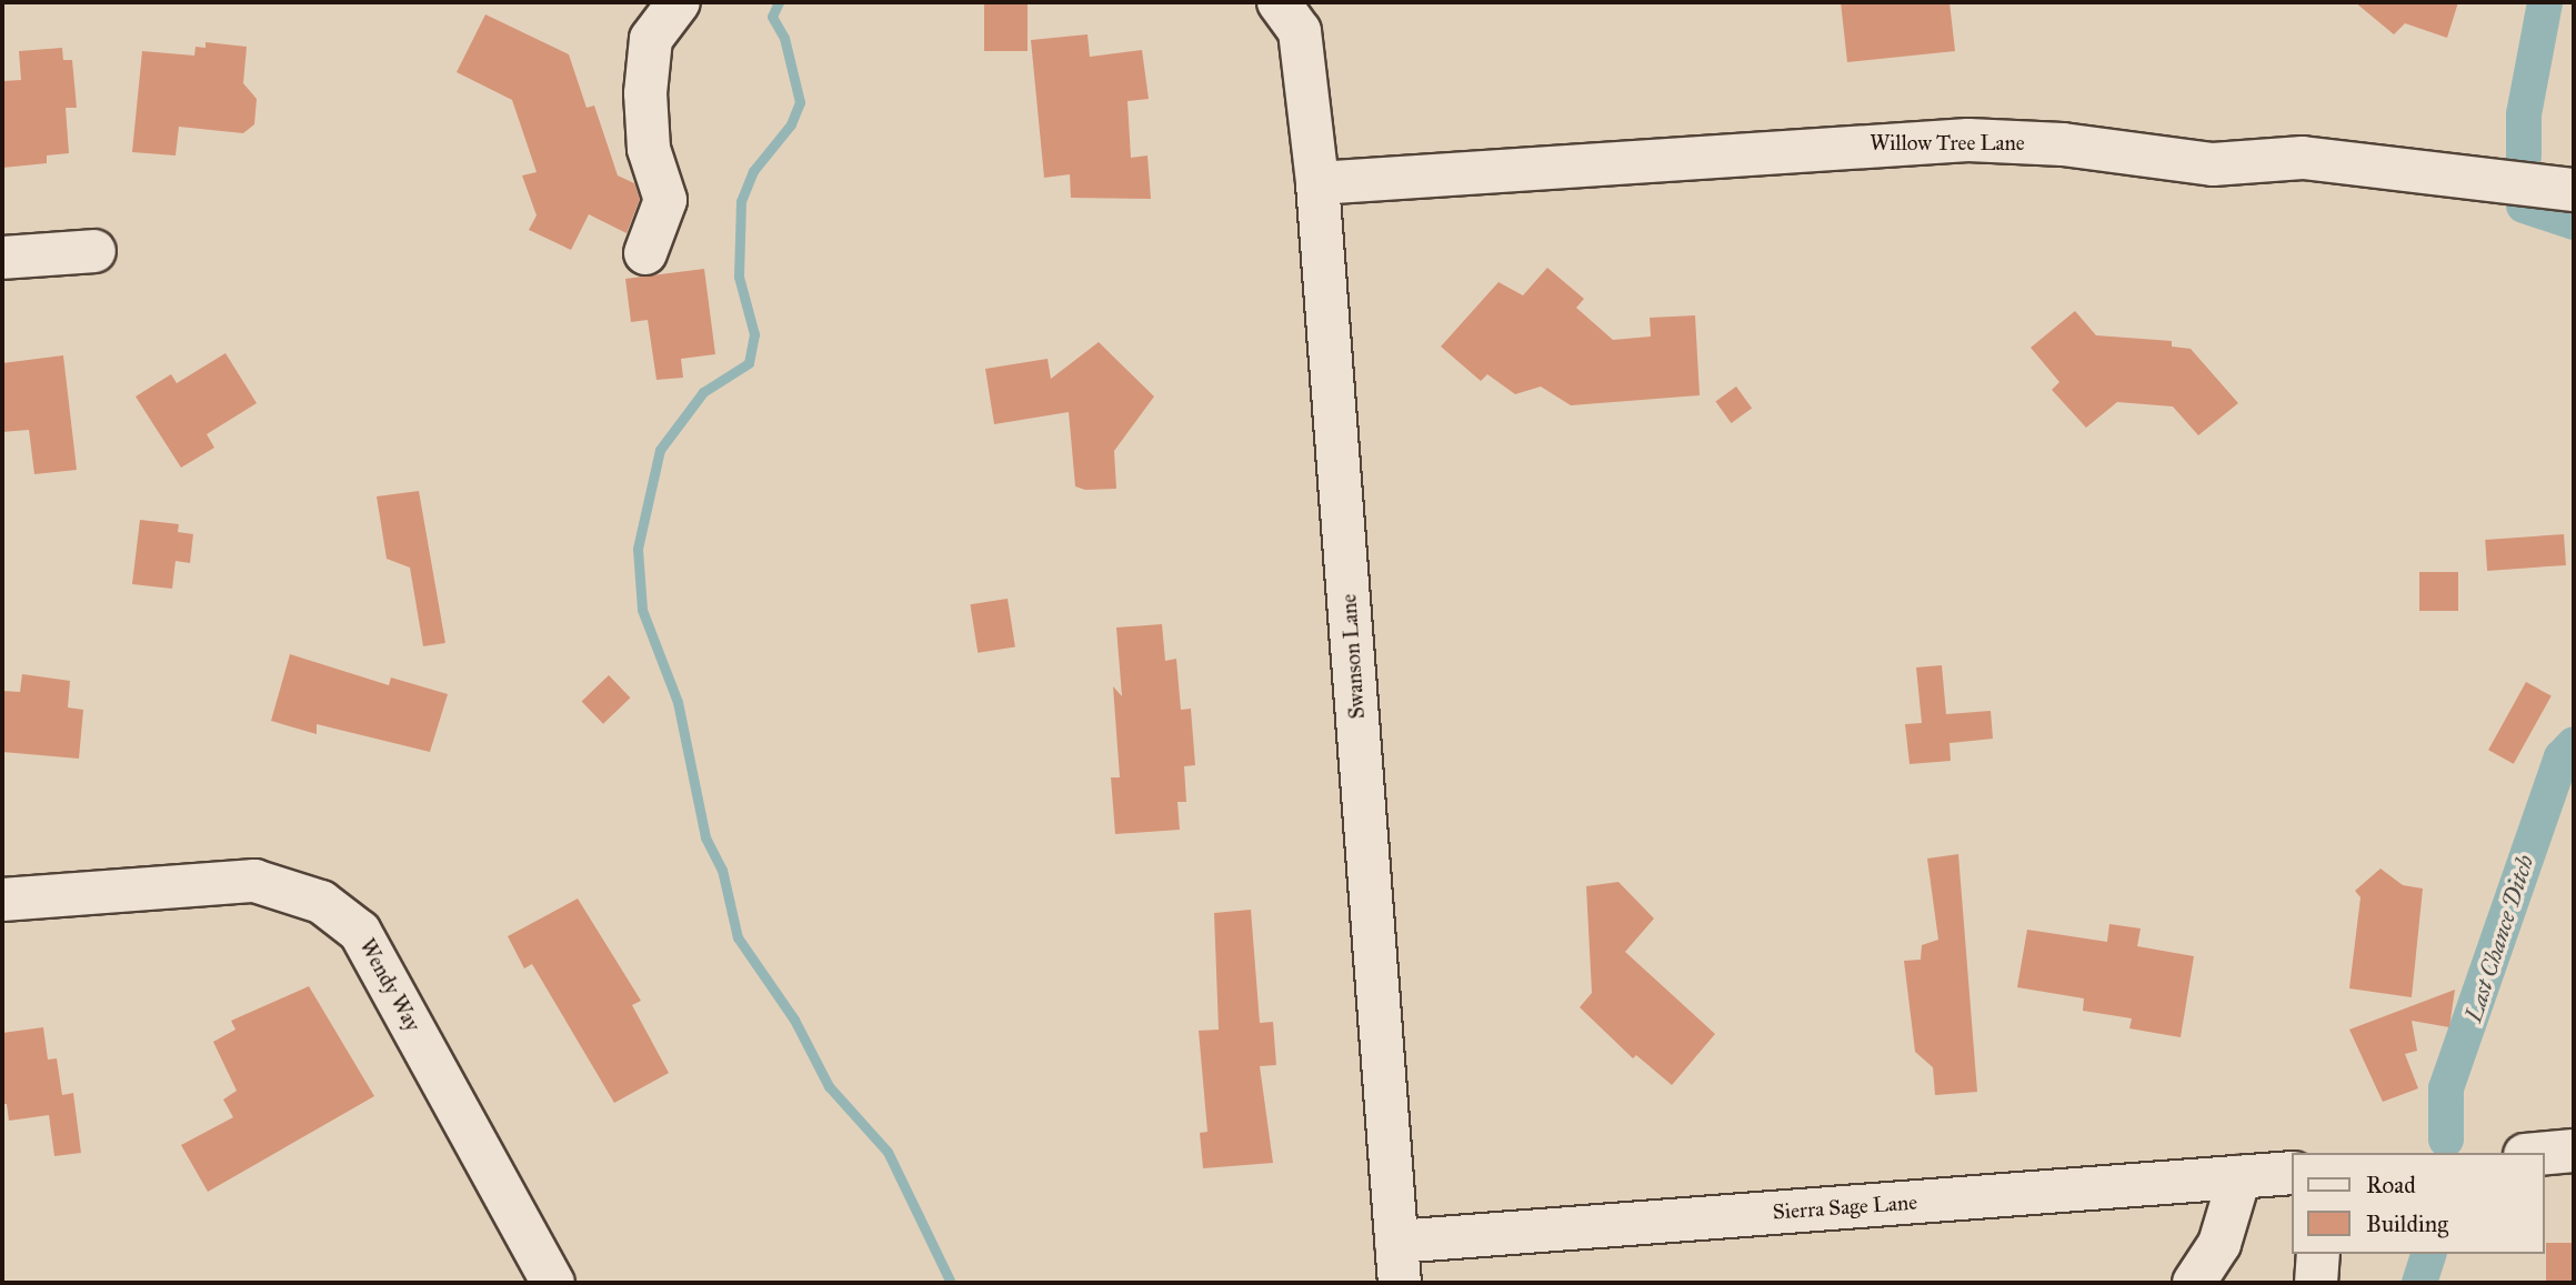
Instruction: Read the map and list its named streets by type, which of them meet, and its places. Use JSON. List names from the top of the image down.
{
  "streets": {
    "street": [
      "Willow Tree Lane",
      "Swanson Lane",
      "Wendy Way",
      "Sierra Sage Lane"
    ]
  },
  "crossings": [
    ["Willow Tree Lane", "Swanson Lane"],
    ["Swanson Lane", "Sierra Sage Lane"]
  ],
  "water": ["Last Chance Ditch"],
  "legend": ["Road", "Building"]
}
